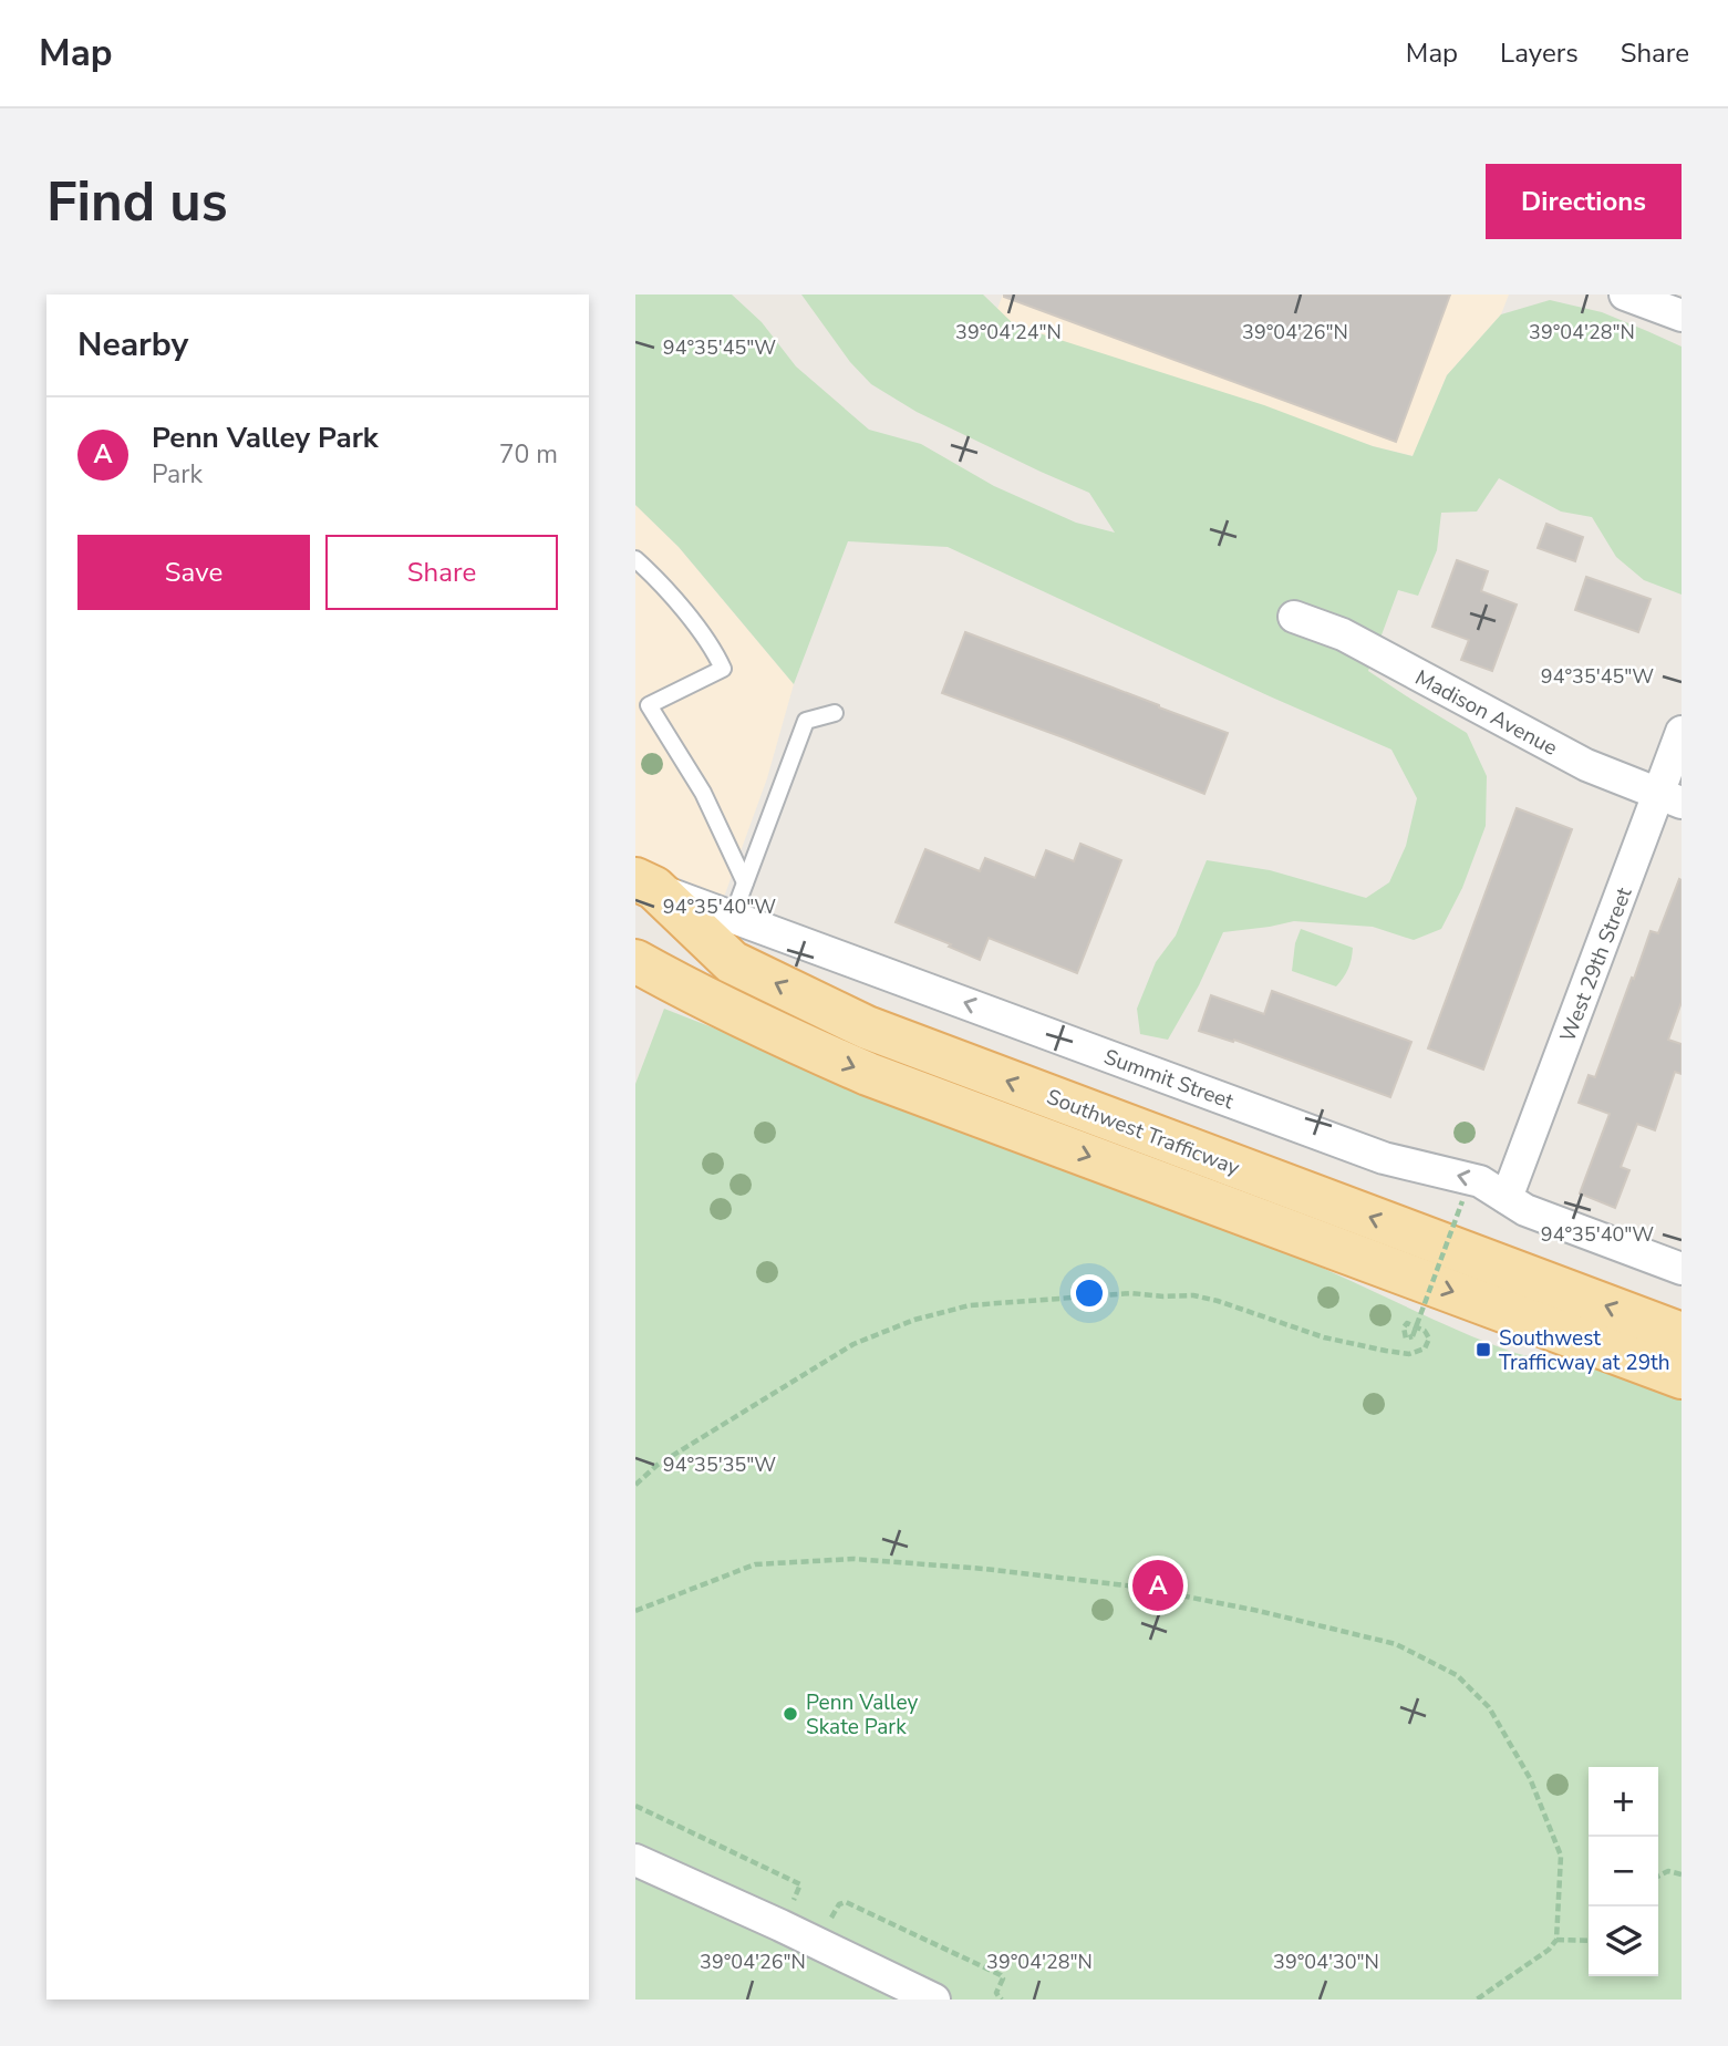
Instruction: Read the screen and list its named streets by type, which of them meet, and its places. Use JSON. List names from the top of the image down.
{
  "streets": {
    "main road": ["Southwest Trafficway"],
    "street": ["Madison Avenue", "West 29th Street", "Summit Street"]
  },
  "crossings": [
    ["Madison Avenue", "West 29th Street"],
    ["West 29th Street", "Summit Street"],
    ["Summit Street", "Southwest Trafficway"]
  ],
  "one_way": ["Summit Street"],
  "places": {
    "transit": ["Southwest Trafficway at 29th"],
    "other": ["Penn Valley Skate Park"]
  },
  "page": {
    "header": "Map",
    "nav": ["Map", "Layers", "Share"],
    "buttons": [
      "Directions",
      ["Save", "Share"]
    ],
    "title": "Find us",
    "heading": "Nearby",
    "list": [
      {
        "mark": "A",
        "name": "Penn Valley Park",
        "note": "Park",
        "value": "70 m"
      }
    ],
    "pins": "A",
    "map_buttons": ["+", "−"]
  },
  "coordinates": [
    "39°04'24\"N",
    "39°04'26\"N",
    "39°04'28\"N",
    "94°35'45\"W",
    "94°35'40\"W",
    "94°35'35\"W",
    "39°04'30\"N"
  ]
}
